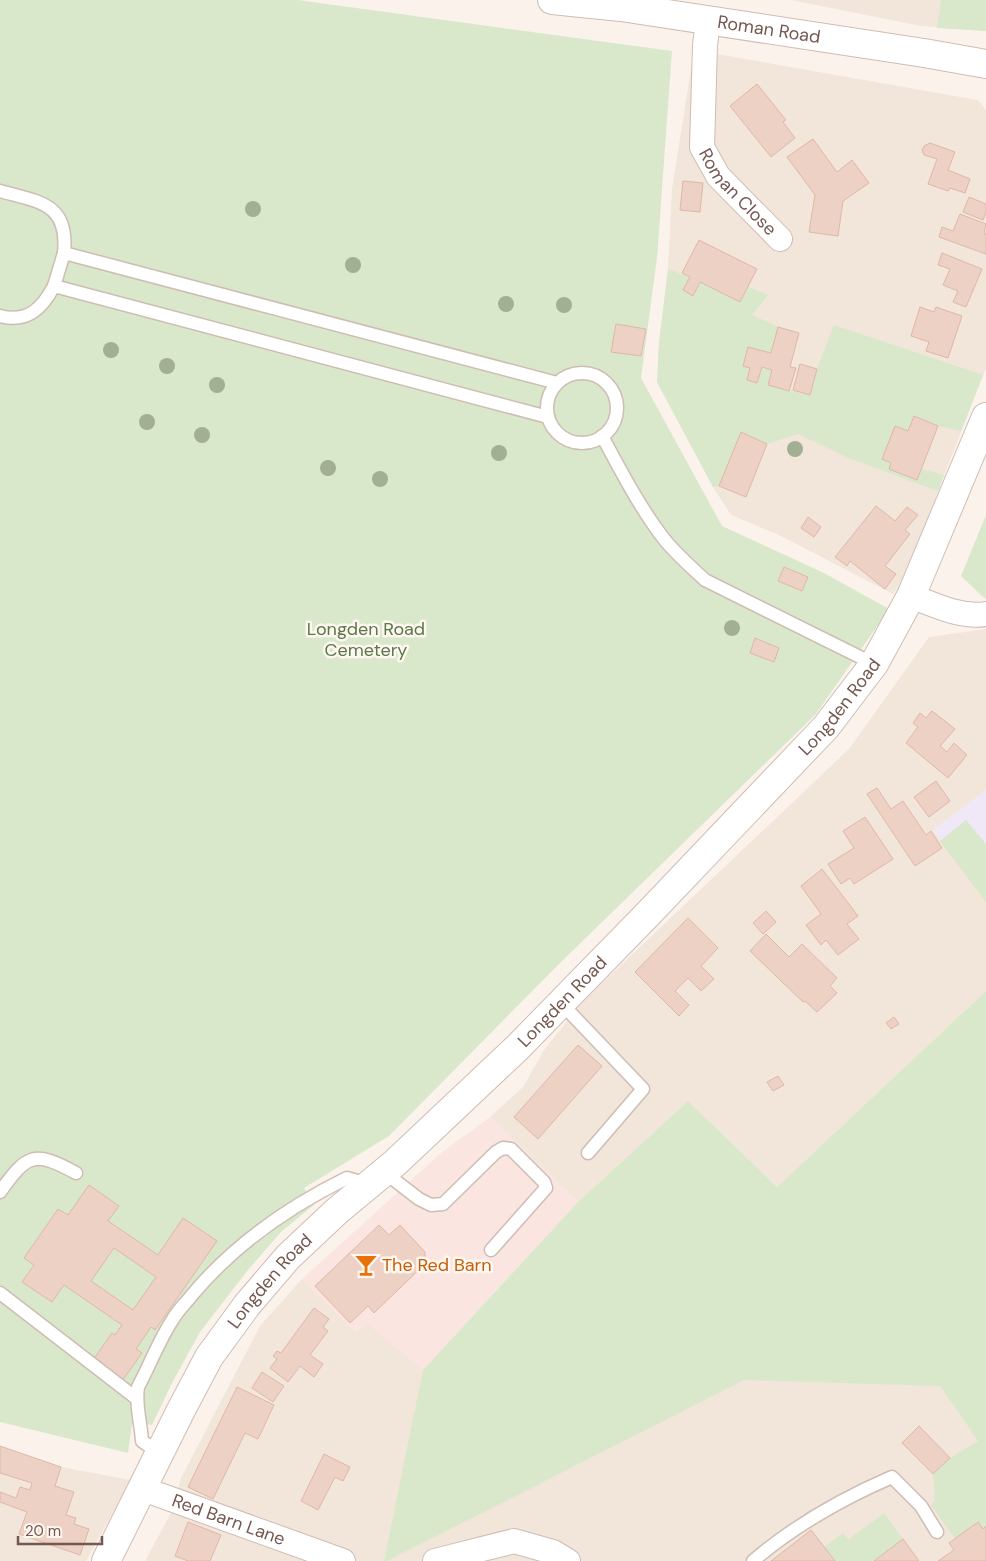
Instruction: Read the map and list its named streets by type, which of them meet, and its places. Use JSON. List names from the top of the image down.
{
  "streets": {
    "street": [
      "Roman Road",
      "Roman Close",
      "Longden Road",
      "Red Barn Lane"
    ]
  },
  "crossings": [
    ["Roman Road", "Roman Close"],
    ["Longden Road", "Red Barn Lane"]
  ],
  "parks": ["Longden Road Cemetery"],
  "places": {
    "bar": ["The Red Barn"]
  },
  "scale_bar": "20 m"
}
